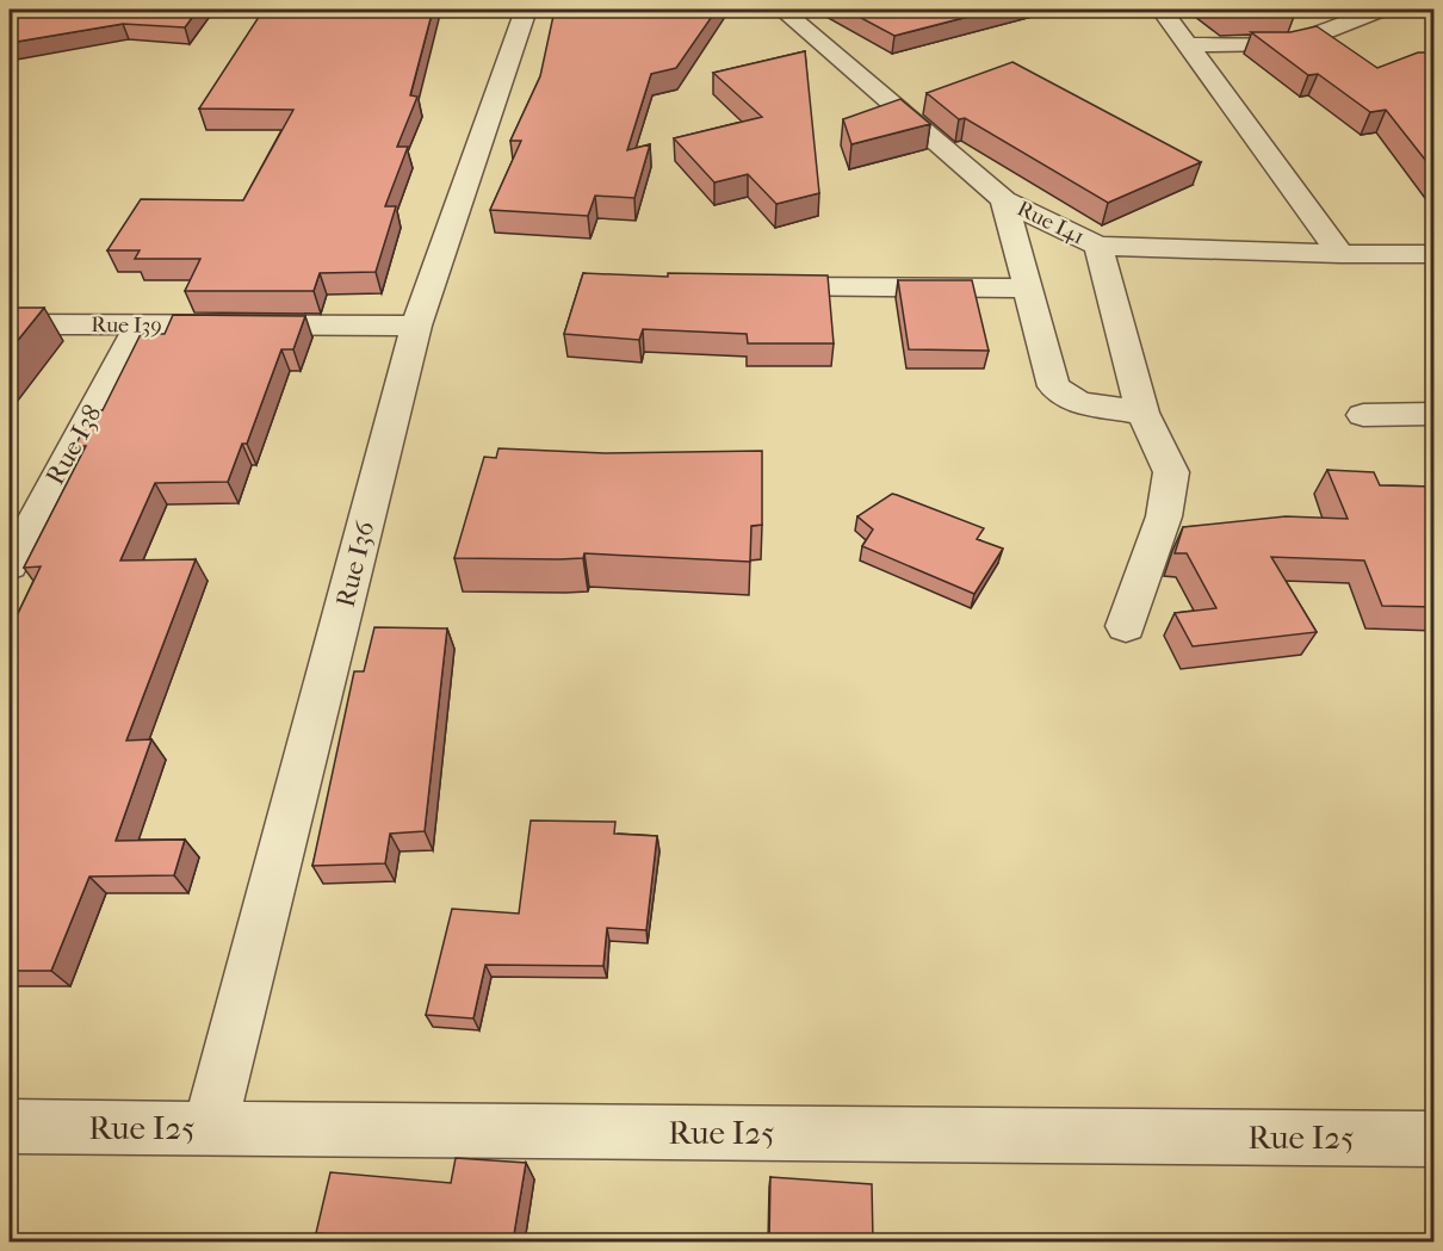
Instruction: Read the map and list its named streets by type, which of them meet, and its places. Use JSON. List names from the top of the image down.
{
  "streets": {
    "street": [
      "Rue I41",
      "Rue I39",
      "Rue I38",
      "Rue I36",
      "Rue I25"
    ]
  },
  "crossings": [
    ["Rue I39", "Rue I38"],
    ["Rue I39", "Rue I36"],
    ["Rue I36", "Rue I25"]
  ]
}
